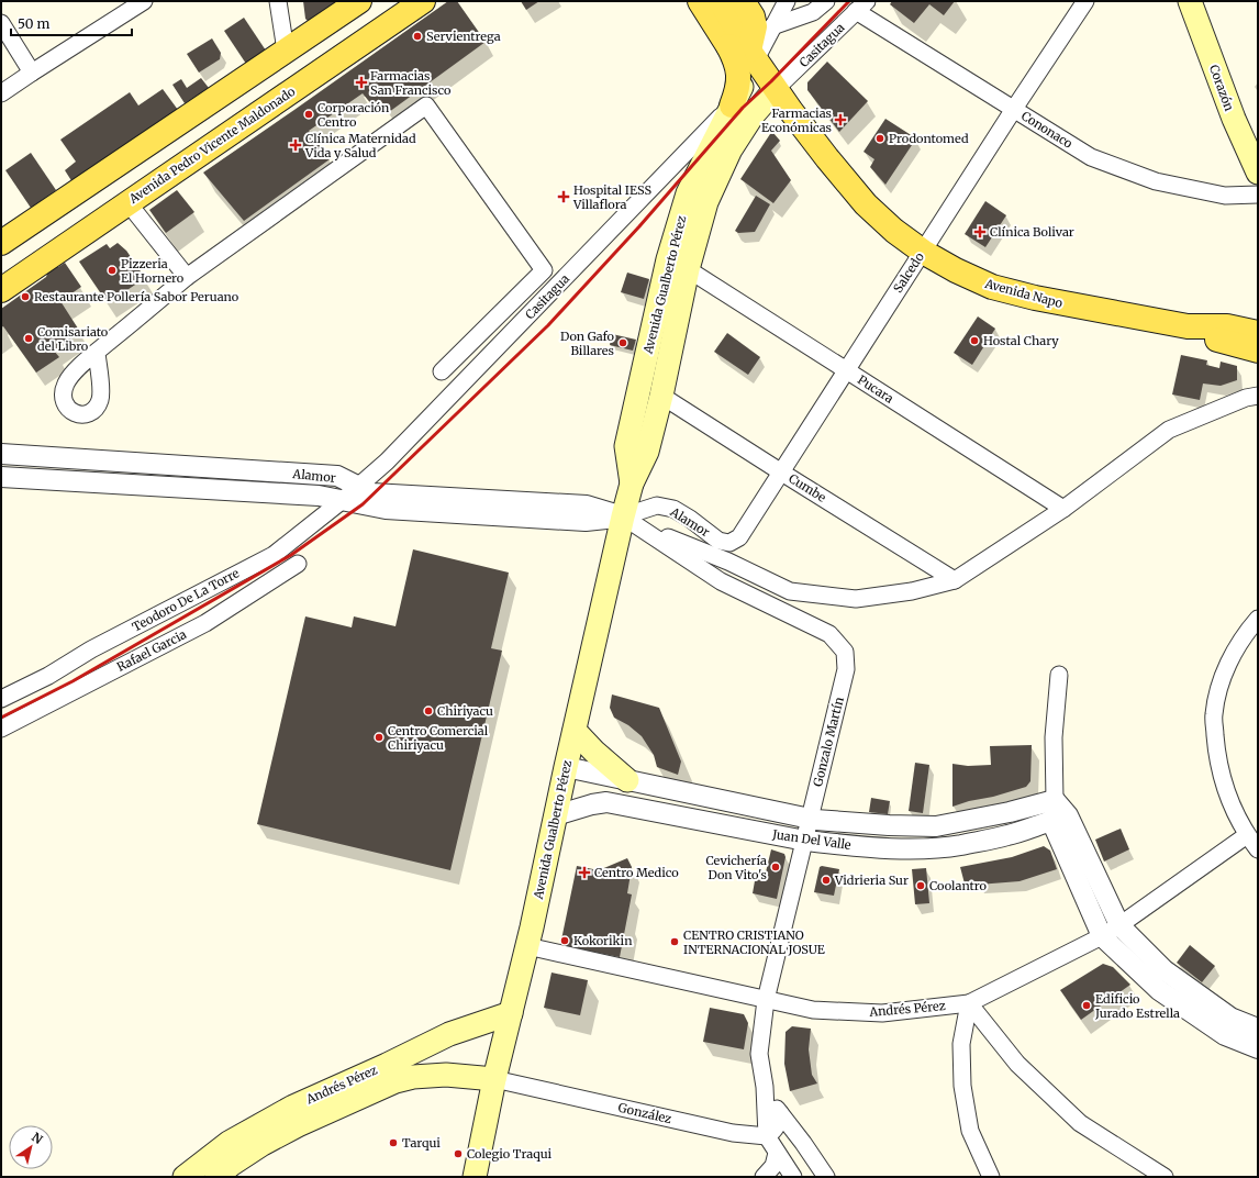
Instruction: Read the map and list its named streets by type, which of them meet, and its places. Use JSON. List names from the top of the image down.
{
  "streets": {
    "main road": [
      "Corazón",
      "Avenida Pedro Vicente Maldonado",
      "Avenida Gualberto Pérez",
      "Avenida Napo",
      "Andrés Pérez"
    ],
    "street": [
      "Casitagua",
      "Cononaco",
      "Salcedo",
      "Pucara",
      "Alamor",
      "Cumbe",
      "Teodoro De La Torre",
      "Rafael Garcia",
      "Gonzalo Martín",
      "Juan Del Valle",
      "González"
    ]
  },
  "crossings": [
    ["Casitagua", "Cononaco"],
    ["Casitagua", "Avenida Gualberto Pérez"],
    ["Casitagua", "Avenida Napo"],
    ["Casitagua", "Alamor"],
    ["Casitagua", "Teodoro De La Torre"],
    ["Cononaco", "Salcedo"],
    ["Salcedo", "Avenida Napo"],
    ["Salcedo", "Pucara"],
    ["Salcedo", "Alamor"],
    ["Salcedo", "Cumbe"],
    ["Avenida Gualberto Pérez", "Avenida Napo"],
    ["Avenida Gualberto Pérez", "Pucara"],
    ["Avenida Gualberto Pérez", "Alamor"],
    ["Avenida Gualberto Pérez", "Cumbe"],
    ["Avenida Gualberto Pérez", "Gonzalo Martín"],
    ["Avenida Gualberto Pérez", "Juan Del Valle"],
    ["Avenida Gualberto Pérez", "Andrés Pérez"],
    ["Avenida Gualberto Pérez", "González"],
    ["Alamor", "Teodoro De La Torre"],
    ["Alamor", "Gonzalo Martín"],
    ["Gonzalo Martín", "Juan Del Valle"],
    ["Gonzalo Martín", "Andrés Pérez"],
    ["Gonzalo Martín", "González"],
    ["Andrés Pérez", "González"]
  ],
  "places": {
    "other": [
      "Servientrega",
      "Corporación Centro",
      "Prodontomed",
      "Pizzeria El Hornero",
      "Restaurante Pollería Sabor Peruano",
      "Comisariato del Libro",
      "Hostal Chary",
      "Don Gafo Billares",
      "Chiriyacu",
      "Centro Comercial Chiriyacu",
      "Cevichería Don Vito's",
      "Vidrieria Sur",
      "Coolantro",
      "Kokorikin",
      "CENTRO CRISTIANO INTERNACIONAL JOSUE",
      "Edificio Jurado Estrella",
      "Tarqui",
      "Colegio Traqui"
    ],
    "health": [
      "Farmacias San Francisco",
      "Farmacias Económicas",
      "Clínica Maternidad Vida y Salud",
      "Hospital IESS Villaflora",
      "Clínica Bolivar",
      "Centro Medico"
    ]
  },
  "scale_bar": "50 m",
  "north": "top right"
}
